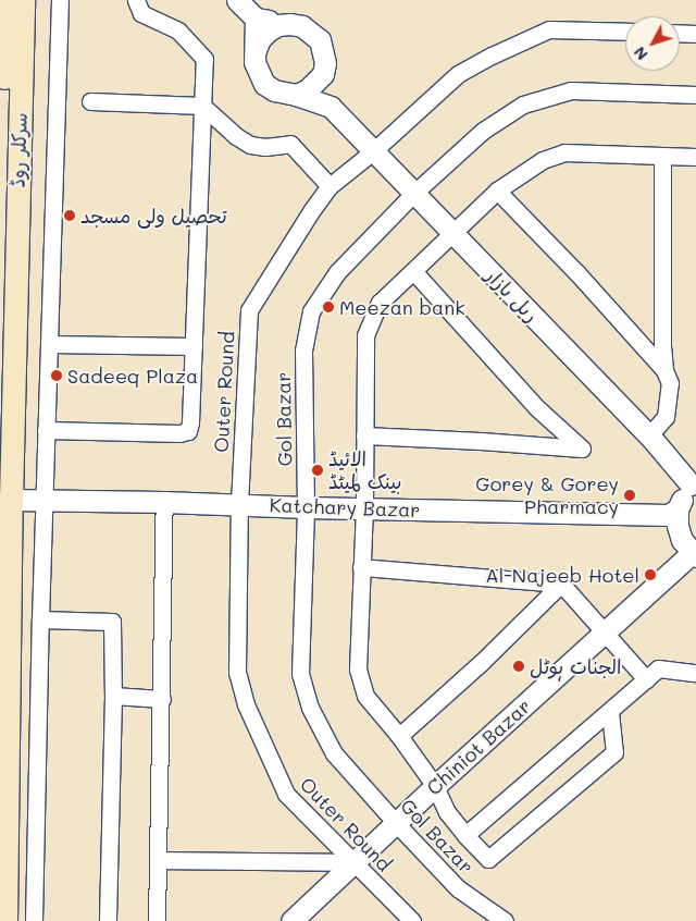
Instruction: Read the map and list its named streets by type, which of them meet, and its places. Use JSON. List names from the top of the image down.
{
  "streets": {
    "main road": ["سرکلر روڈ"],
    "street": [
      "ریل بازار",
      "Outer Round",
      "Gol Bazar",
      "Katchary Bazar",
      "Chiniot Bazar"
    ]
  },
  "crossings": [
    ["سرکلر روڈ", "Katchary Bazar"],
    ["ریل بازار", "Outer Round"],
    ["ریل بازار", "Gol Bazar"],
    ["Outer Round", "Katchary Bazar"],
    ["Outer Round", "Chiniot Bazar"],
    ["Gol Bazar", "Katchary Bazar"],
    ["Gol Bazar", "Chiniot Bazar"]
  ],
  "places": [
    "تحصیل ولی مسجد",
    "Meezan bank",
    "Sadeeq Plaza",
    "الائیڈ بینک لمیٹڈ",
    "Gorey & Gorey Pharmacy",
    "Al-Najeeb Hotel",
    "الجنات ہوٹل"
  ],
  "north": "bottom left"
}
